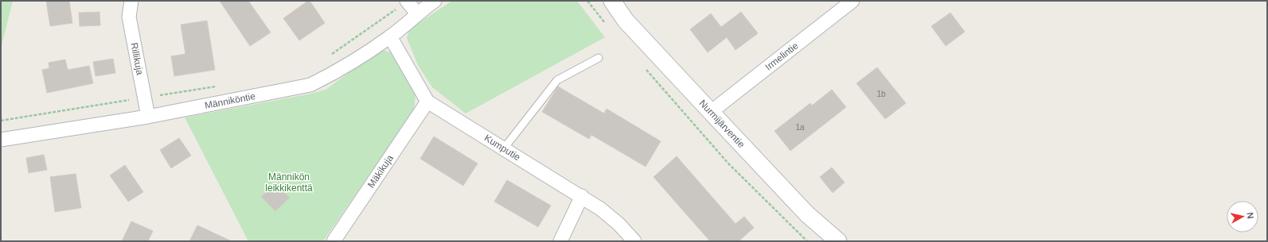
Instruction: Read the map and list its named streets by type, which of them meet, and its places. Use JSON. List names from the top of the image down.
{
  "streets": {
    "street": [
      "Irmelintie",
      "Rillikuja",
      "Männiköntie",
      "Nurmijärventie",
      "Kumputie",
      "Mäkikuja"
    ]
  },
  "crossings": [
    ["Irmelintie", "Nurmijärventie"],
    ["Rillikuja", "Männiköntie"],
    ["Männiköntie", "Kumputie"],
    ["Kumputie", "Mäkikuja"]
  ],
  "parks": ["Männikön leikkikenttä"],
  "house_numbers": ["1b", "1a"],
  "north": "right"
}
